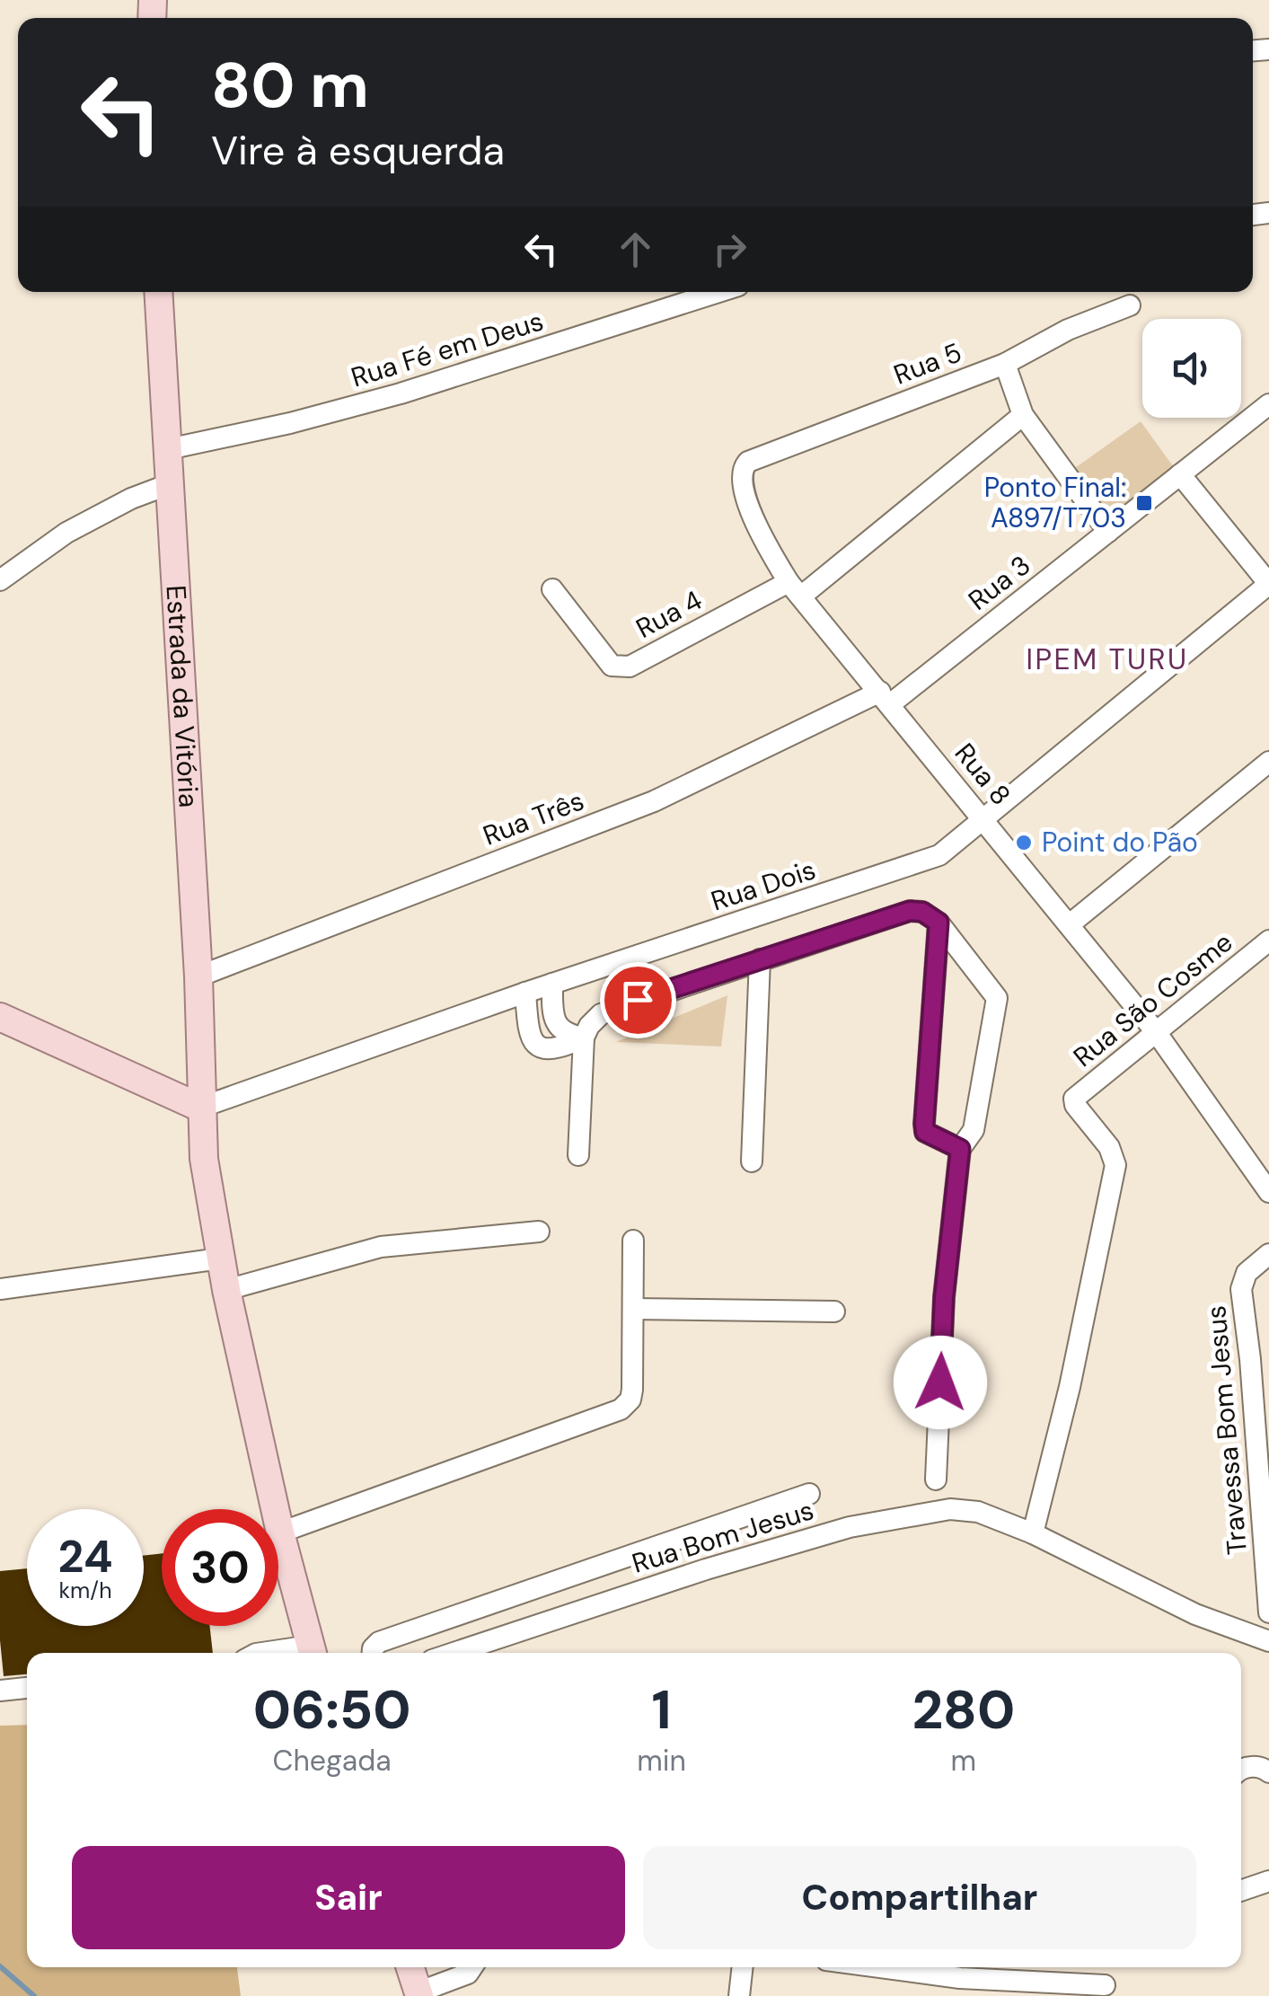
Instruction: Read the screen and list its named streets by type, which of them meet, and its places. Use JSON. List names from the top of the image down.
{
  "streets": {
    "main road": ["Estrada da Vitória"],
    "street": [
      "Rua Fé em Deus",
      "Rua 5",
      "Rua 3",
      "Rua 4",
      "Rua 8",
      "Rua Três",
      "Rua Dois",
      "Rua São Cosme",
      "Travessa Bom Jesus",
      "Rua Bom Jesus"
    ]
  },
  "crossings": [
    ["Rua Fé em Deus", "Estrada da Vitória"],
    ["Rua 5", "Rua 8"],
    ["Rua 3", "Rua 8"],
    ["Rua 3", "Rua Três"],
    ["Rua 4", "Rua 8"],
    ["Estrada da Vitória", "Rua Três"],
    ["Estrada da Vitória", "Rua Dois"],
    ["Rua 8", "Rua Três"],
    ["Rua 8", "Rua Dois"],
    ["Rua 8", "Rua São Cosme"],
    ["Rua São Cosme", "Rua Bom Jesus"]
  ],
  "districts": ["IPEM TURU"],
  "places": {
    "transit": ["Ponto Final: A897/T703"],
    "other": ["Point do Pão"]
  },
  "page": {
    "turn": ["80 m", "Vire à esquerda"],
    "speed": "24 km/h",
    "limit": "30",
    "eta": [
      "06:50",
      "Chegada",
      "1",
      "min",
      "280",
      "m"
    ],
    "buttons": ["Sair", "Compartilhar"]
  }
}
